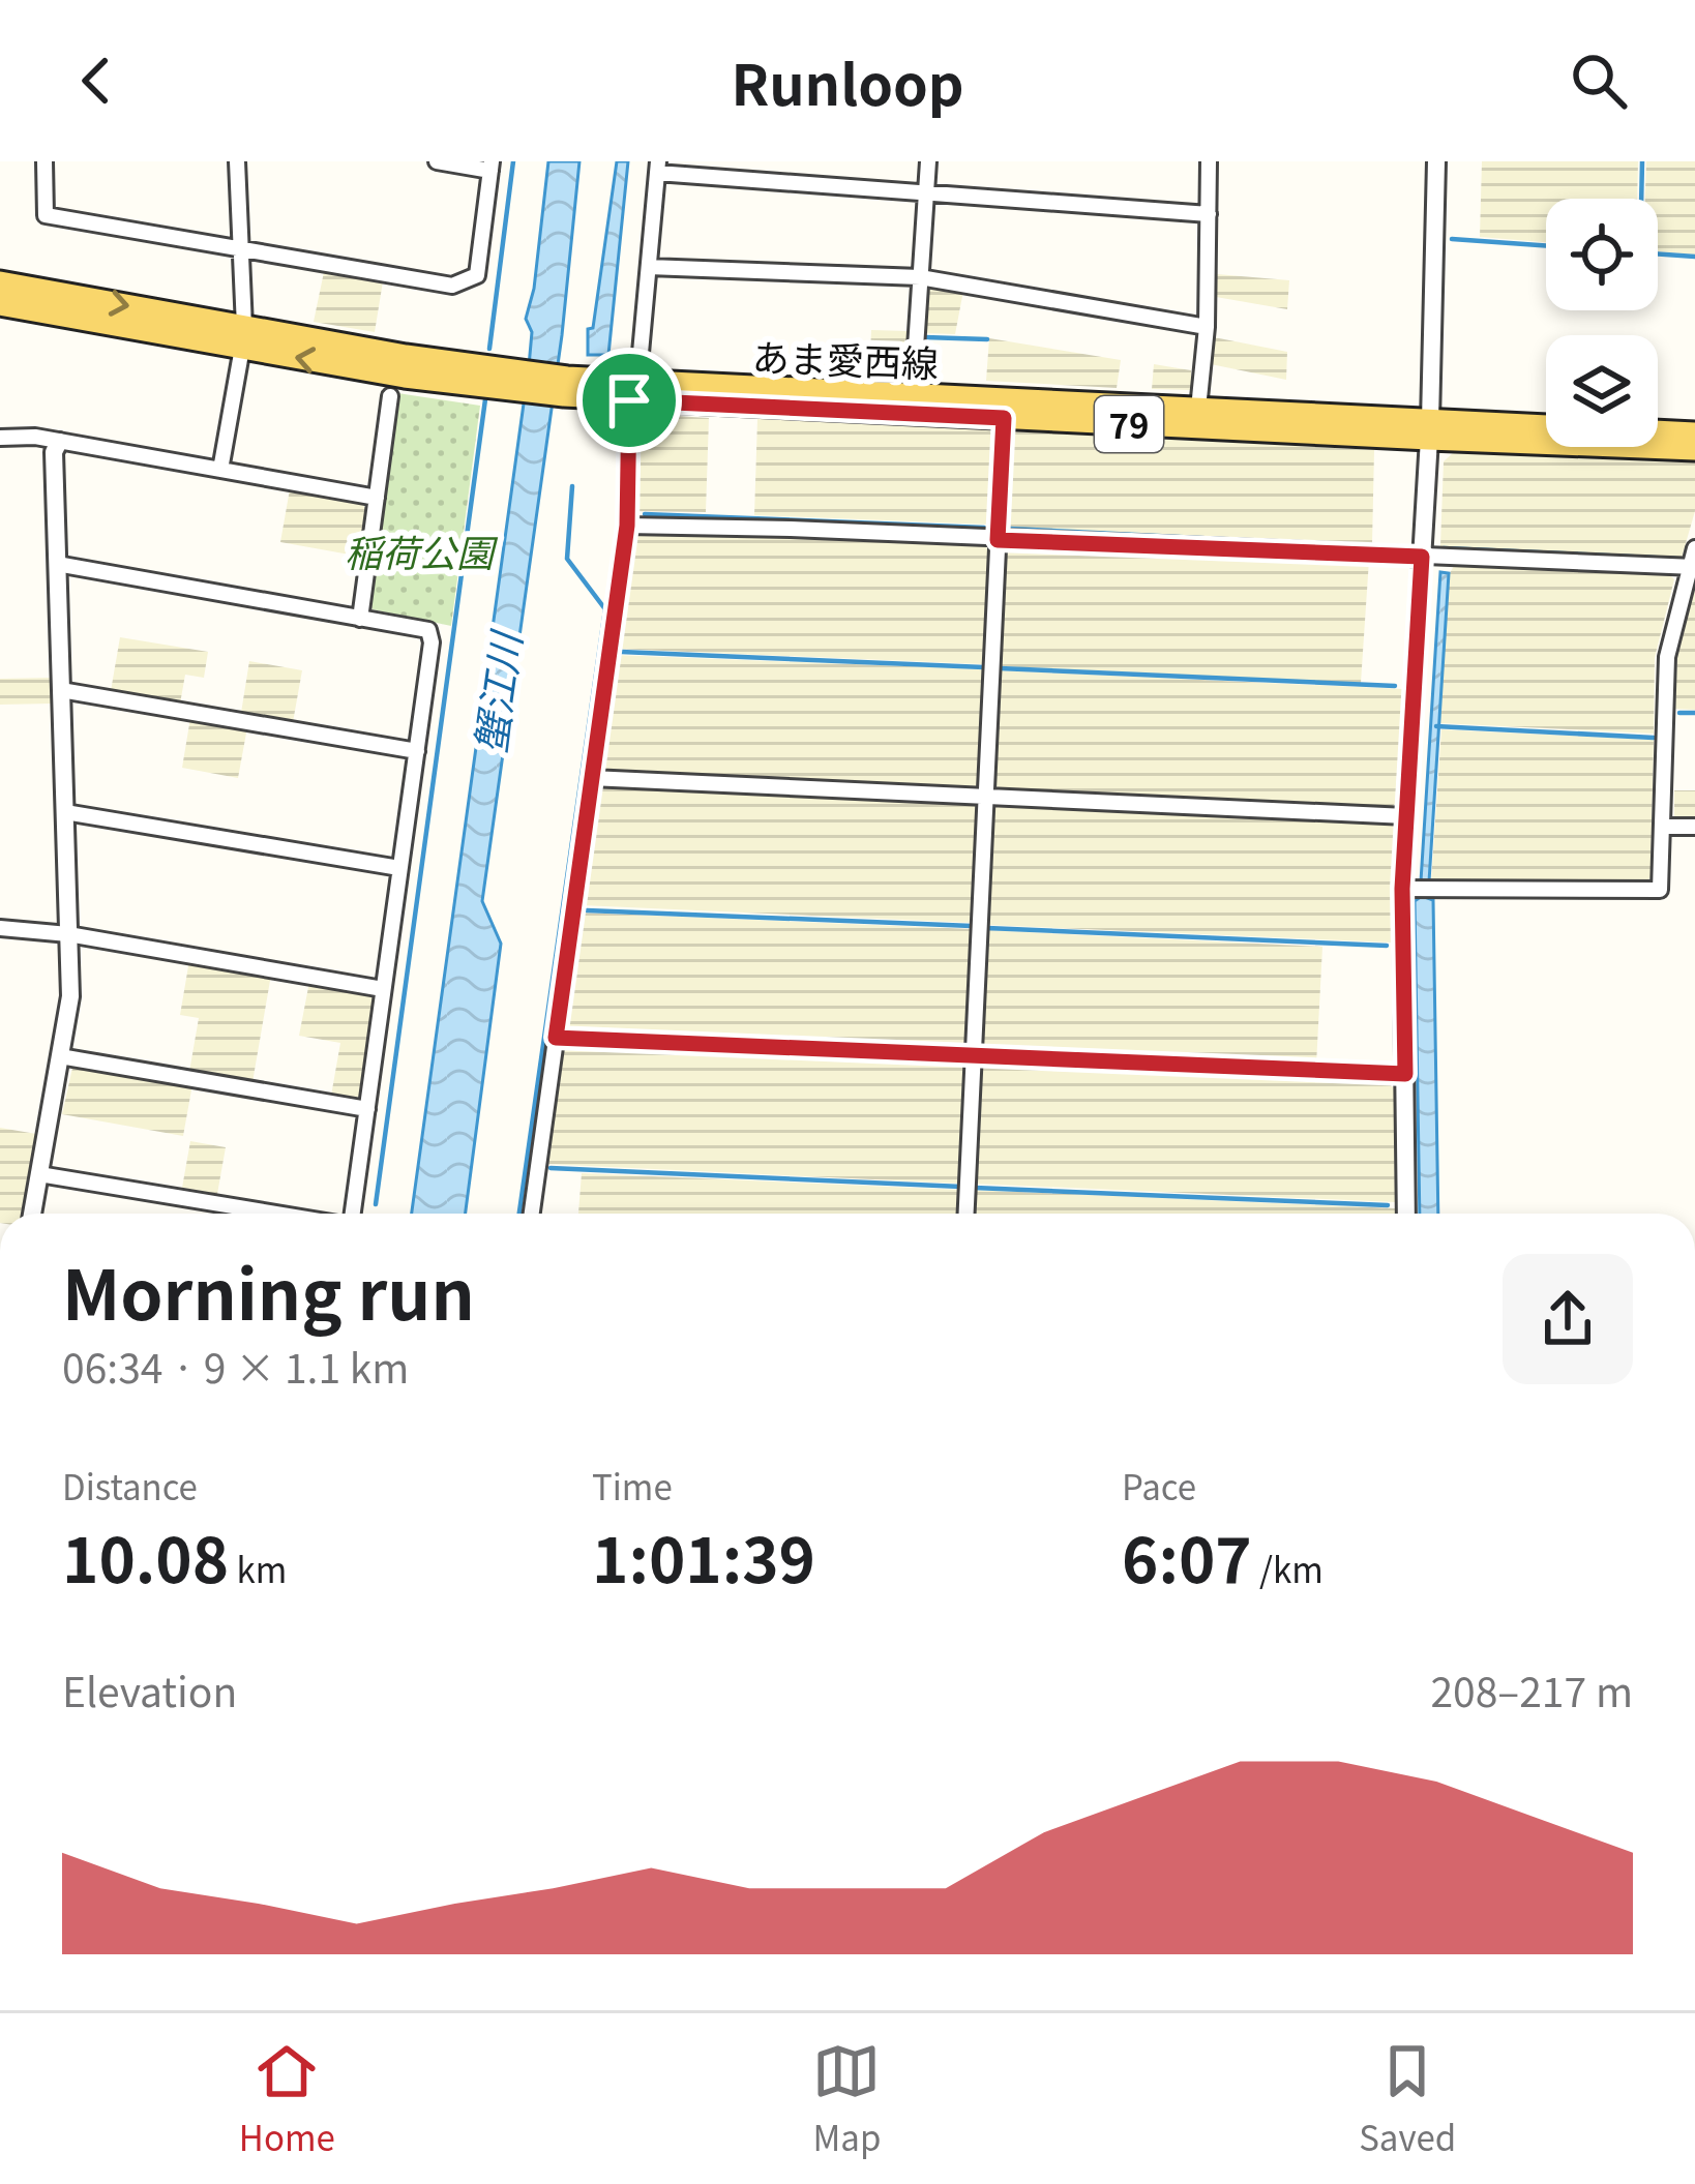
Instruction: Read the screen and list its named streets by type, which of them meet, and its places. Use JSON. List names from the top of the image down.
{
  "streets": {
    "main road": ["あま愛西線", "79"]
  },
  "water": ["蟹江川"],
  "parks": ["稲荷公園"],
  "page": {
    "header": "Runloop",
    "heading": ["Morning run", "06:34 · 9 × 1.1 km"],
    "stats": [
      ["Distance", "10.08 km"],
      ["Time", "1:01:39"],
      ["Pace", "6:07 /km"]
    ],
    "chart": ["Elevation", "208–217 m"],
    "tabs": ["Home", "Map", "Saved"]
  }
}
